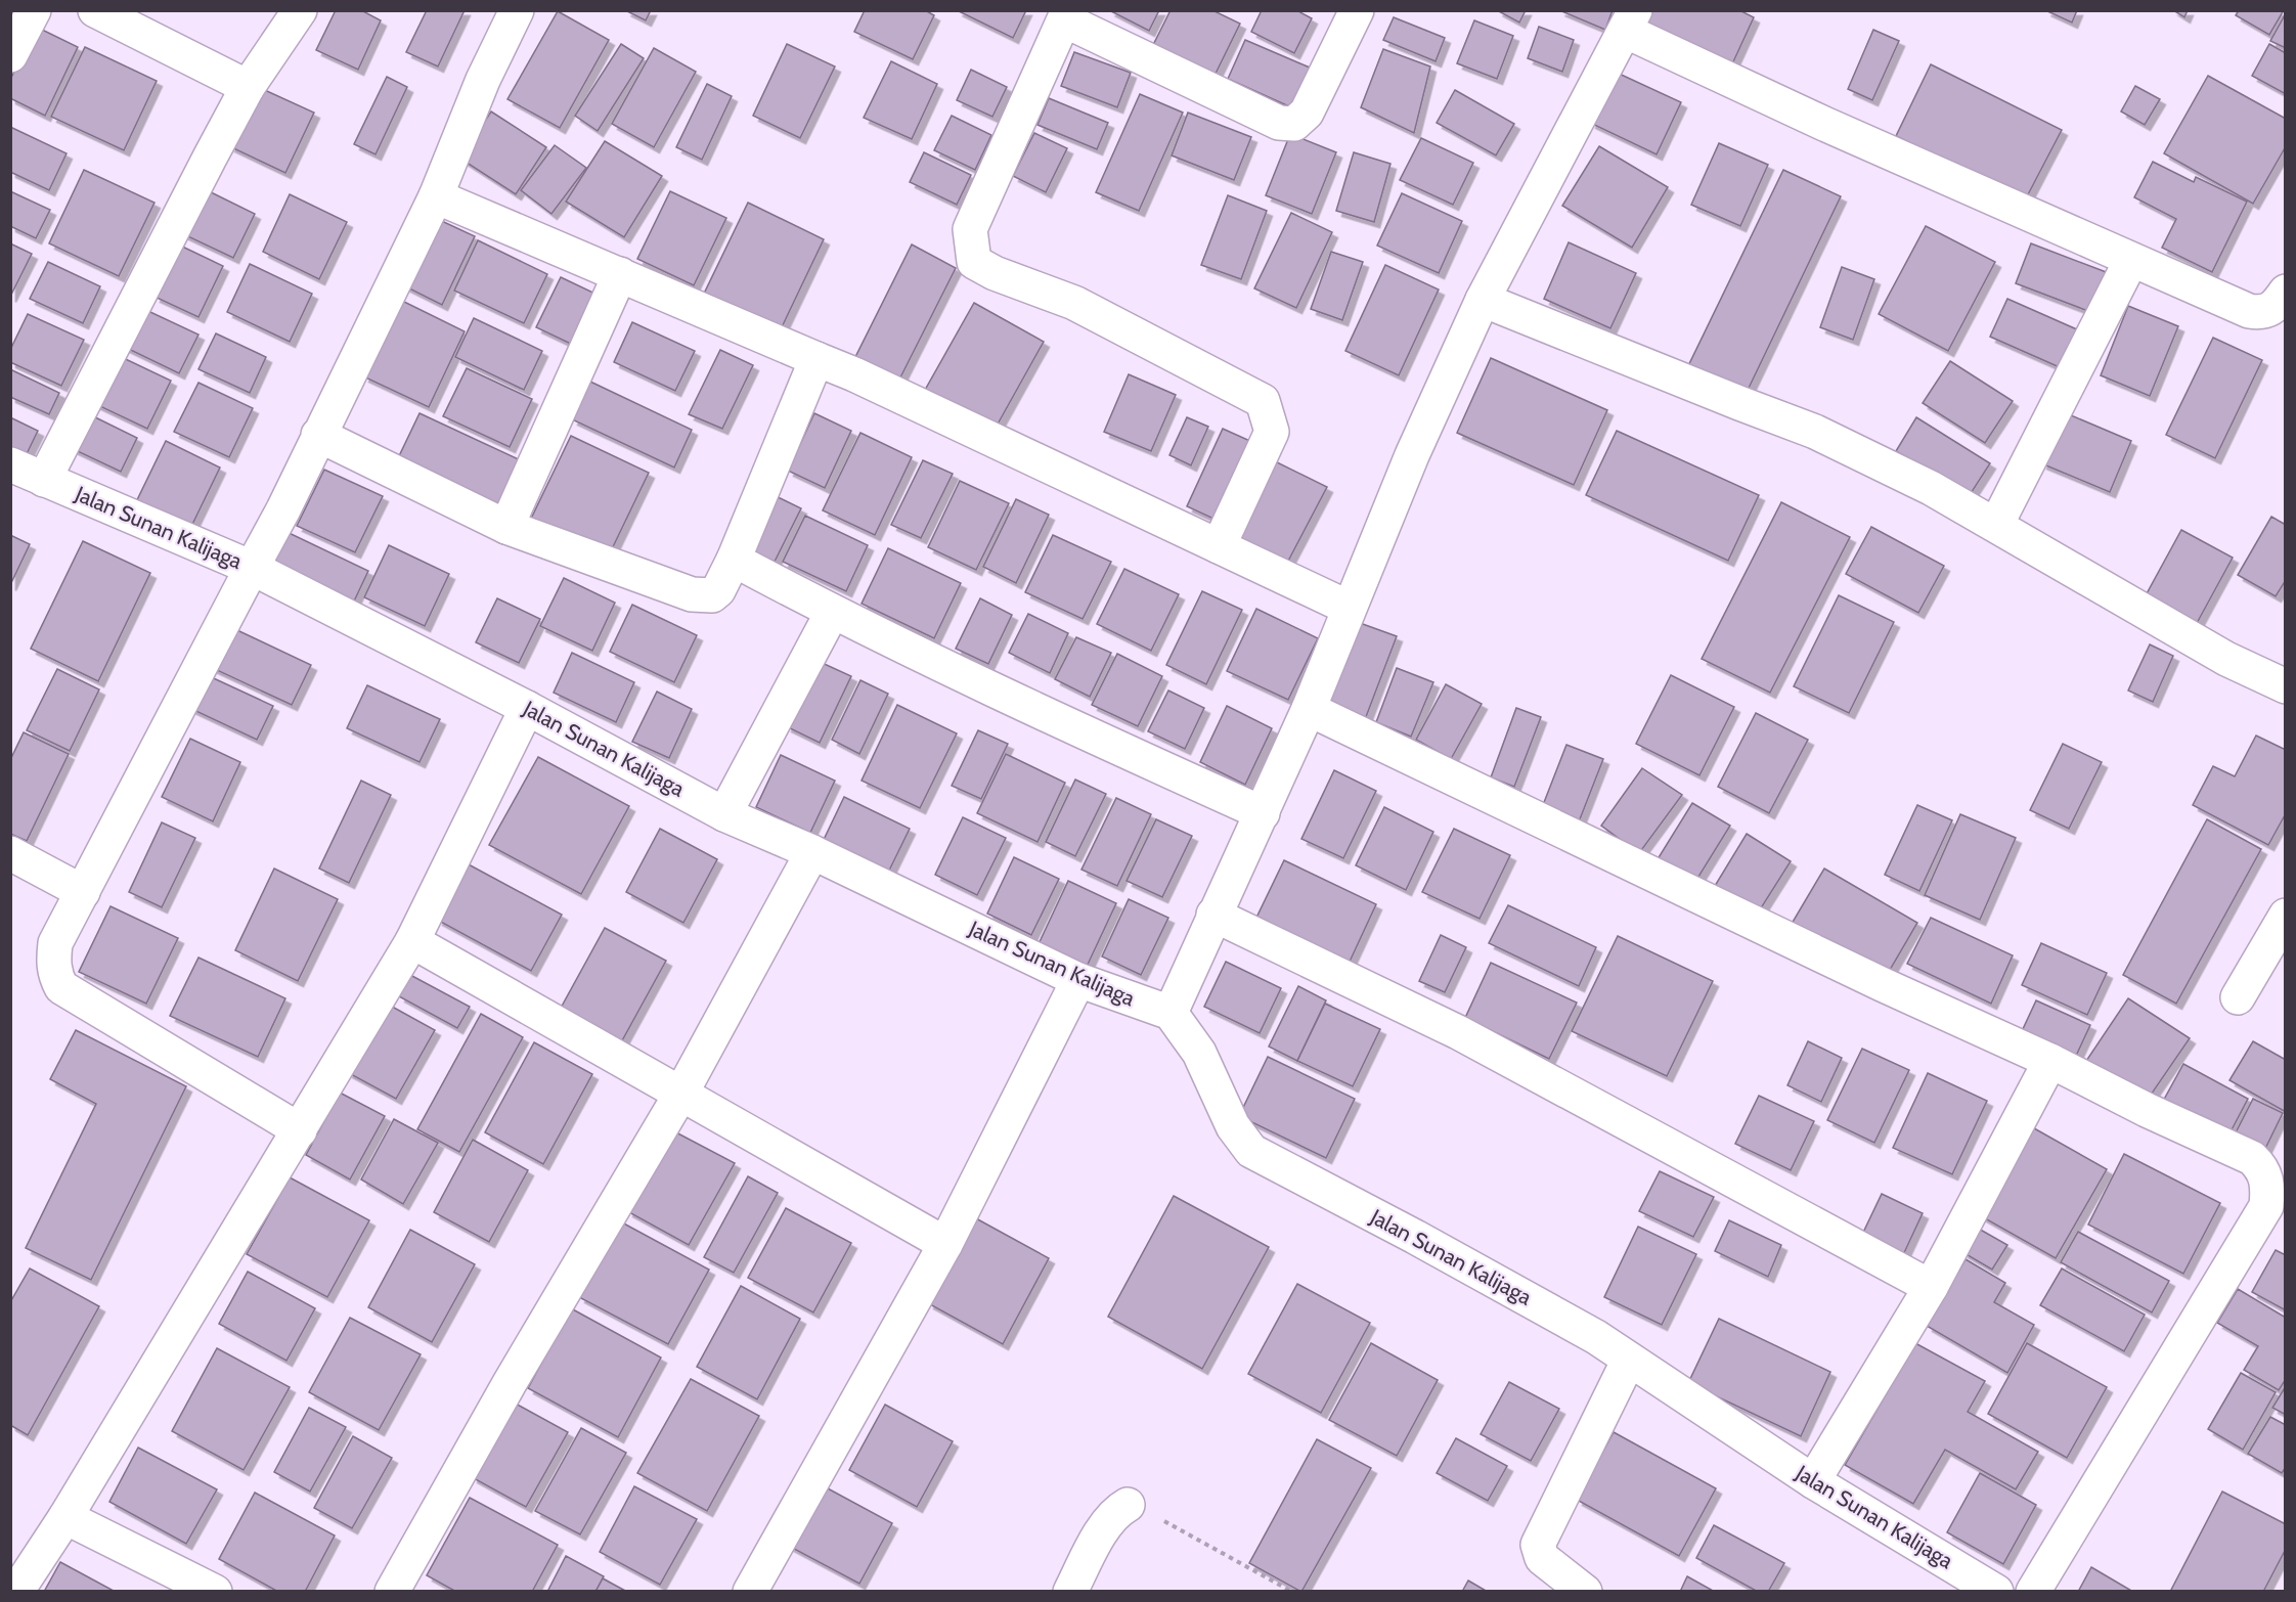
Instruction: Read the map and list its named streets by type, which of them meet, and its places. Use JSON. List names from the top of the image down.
{
  "streets": {
    "street": ["Jalan Sunan Kalijaga"]
  }
}
